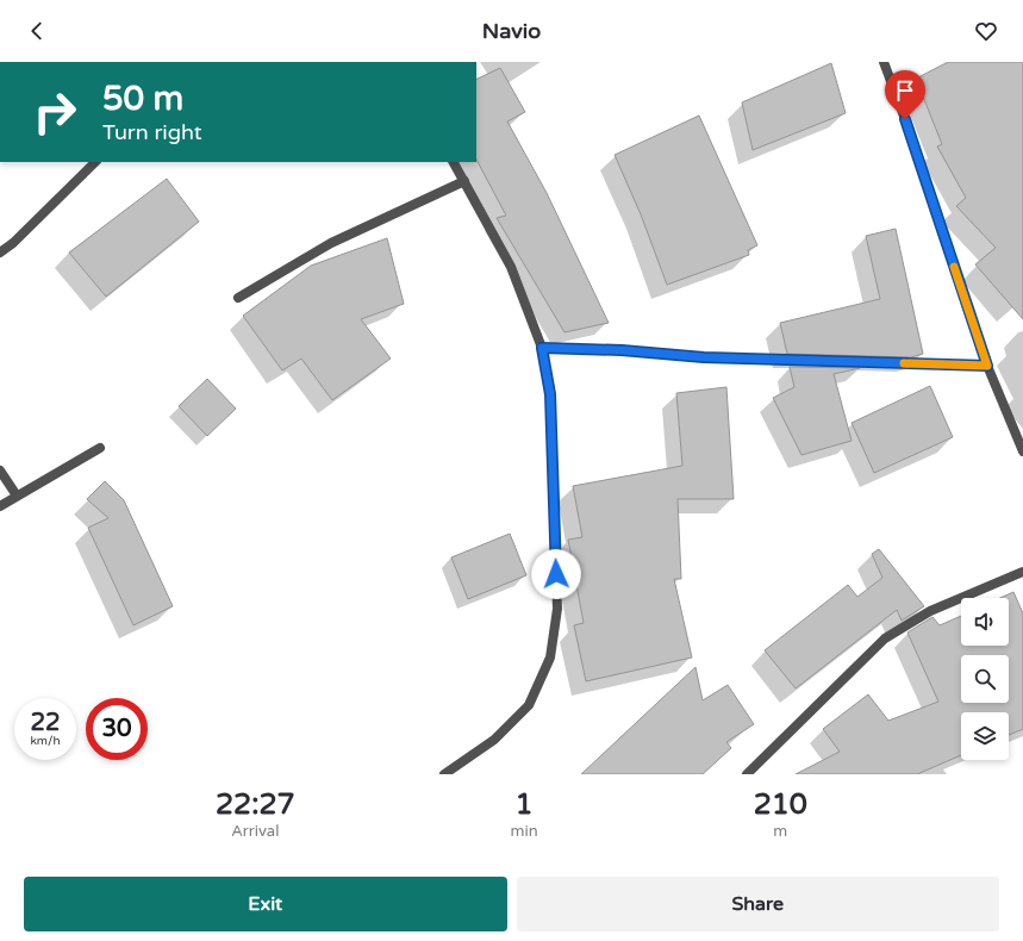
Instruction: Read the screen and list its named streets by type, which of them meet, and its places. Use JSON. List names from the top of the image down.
{
  "page": {
    "header": "Navio",
    "turn": ["50 m", "Turn right"],
    "speed": "22 km/h",
    "limit": "30",
    "eta": [
      "22:27",
      "Arrival",
      "1",
      "min",
      "210",
      "m"
    ],
    "buttons": ["Exit", "Share"]
  }
}
